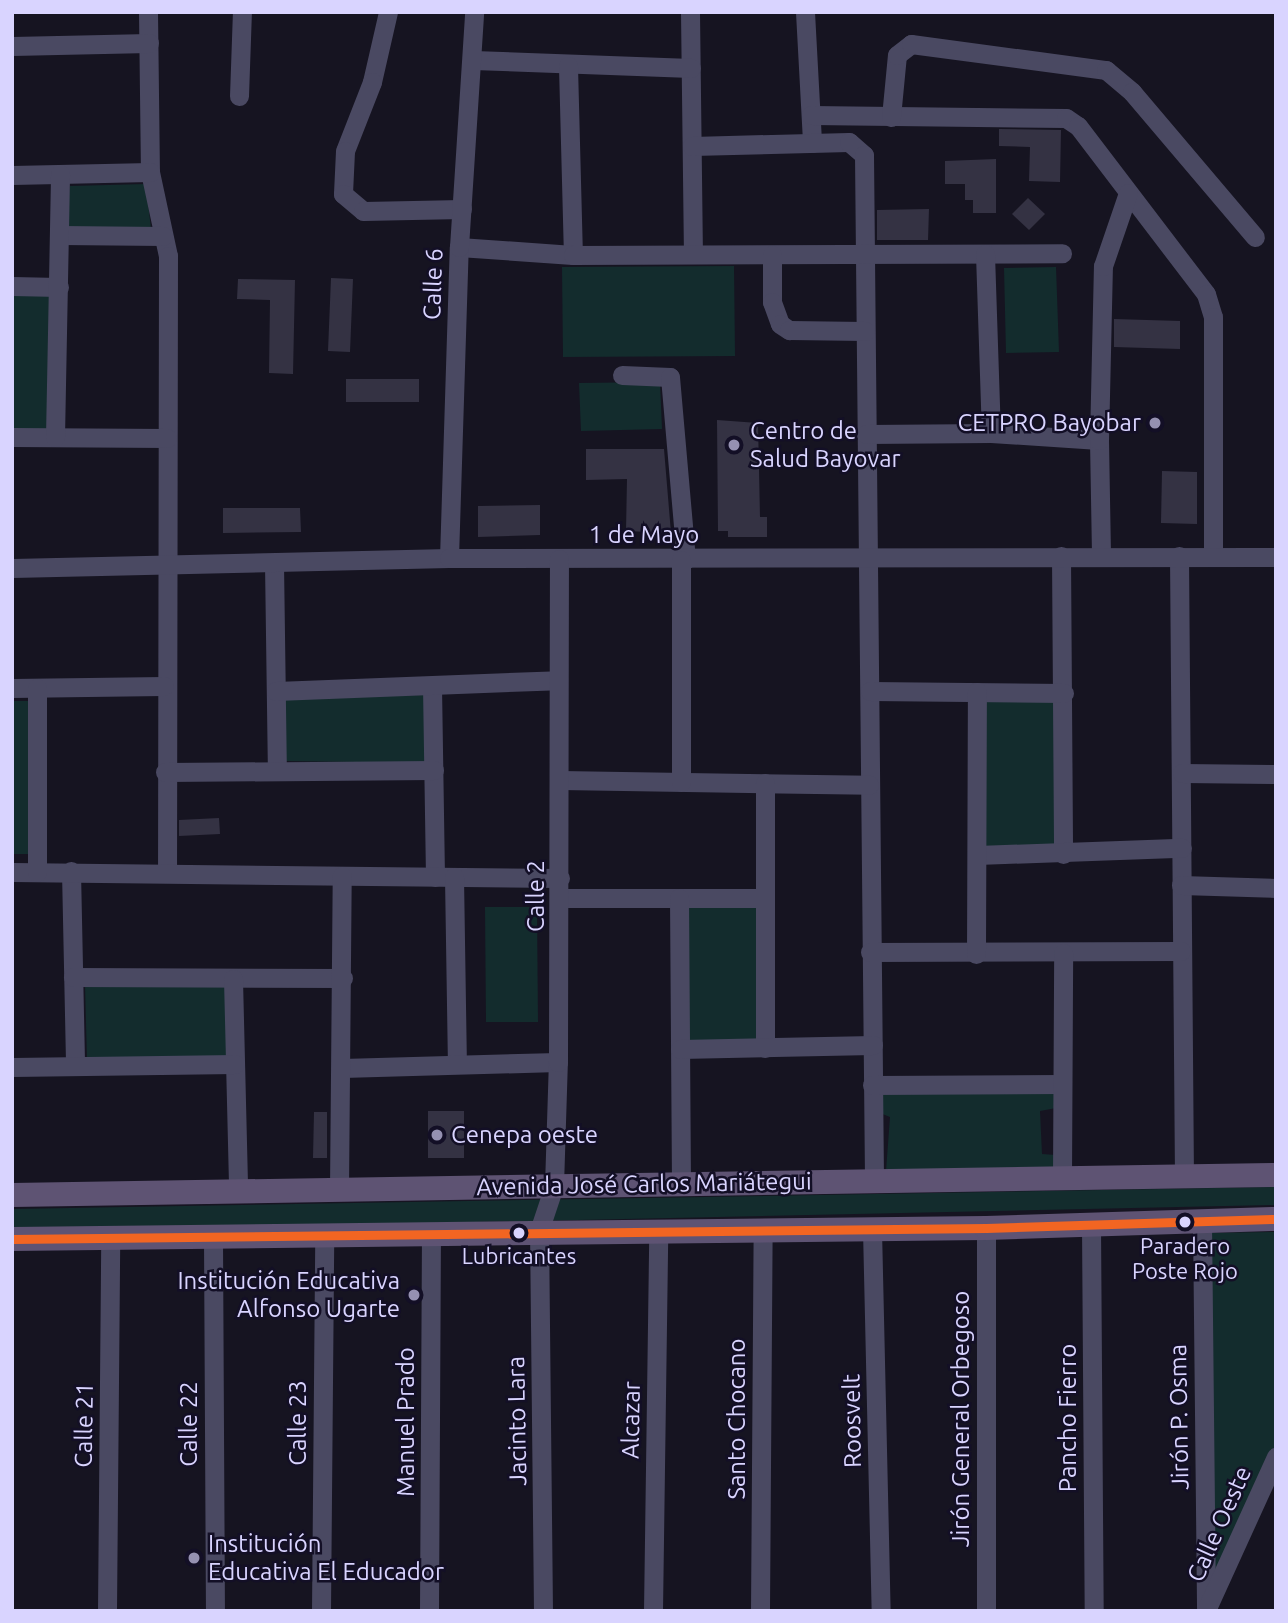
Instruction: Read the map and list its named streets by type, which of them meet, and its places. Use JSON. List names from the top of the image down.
{
  "streets": {
    "main road": ["Avenida José Carlos Mariátegui"],
    "street": [
      "Calle 6",
      "1 de Mayo",
      "Calle 2",
      "Jirón P. Osma",
      "Pancho Fierro",
      "Santo Chocano",
      "Jirón General Orbegoso",
      "Alcazar",
      "Jacinto Lara",
      "Roosvelt",
      "Manuel Prado",
      "Calle 23",
      "Calle 22",
      "Calle 21",
      "Calle Oeste"
    ]
  },
  "crossings": [
    ["Calle 6", "1 de Mayo"],
    ["1 de Mayo", "Calle 2"],
    ["Calle 2", "Avenida José Carlos Mariátegui"],
    ["Calle 2", "Jacinto Lara"],
    ["Avenida José Carlos Mariátegui", "Jirón P. Osma"],
    ["Avenida José Carlos Mariátegui", "Pancho Fierro"],
    ["Avenida José Carlos Mariátegui", "Santo Chocano"],
    ["Avenida José Carlos Mariátegui", "Jirón General Orbegoso"],
    ["Avenida José Carlos Mariátegui", "Alcazar"],
    ["Avenida José Carlos Mariátegui", "Jacinto Lara"],
    ["Avenida José Carlos Mariátegui", "Roosvelt"],
    ["Avenida José Carlos Mariátegui", "Manuel Prado"],
    ["Avenida José Carlos Mariátegui", "Calle 23"],
    ["Avenida José Carlos Mariátegui", "Calle 22"],
    ["Avenida José Carlos Mariátegui", "Calle 21"],
    ["Jirón P. Osma", "Calle Oeste"]
  ],
  "places": [
    "CETPRO Bayobar",
    "Centro de Salud Bayovar",
    "Cenepa oeste",
    "Paradero Poste Rojo",
    "Lubricantes",
    "Institución Educativa Alfonso Ugarte",
    "Institución Educativa El Educador"
  ]
}
